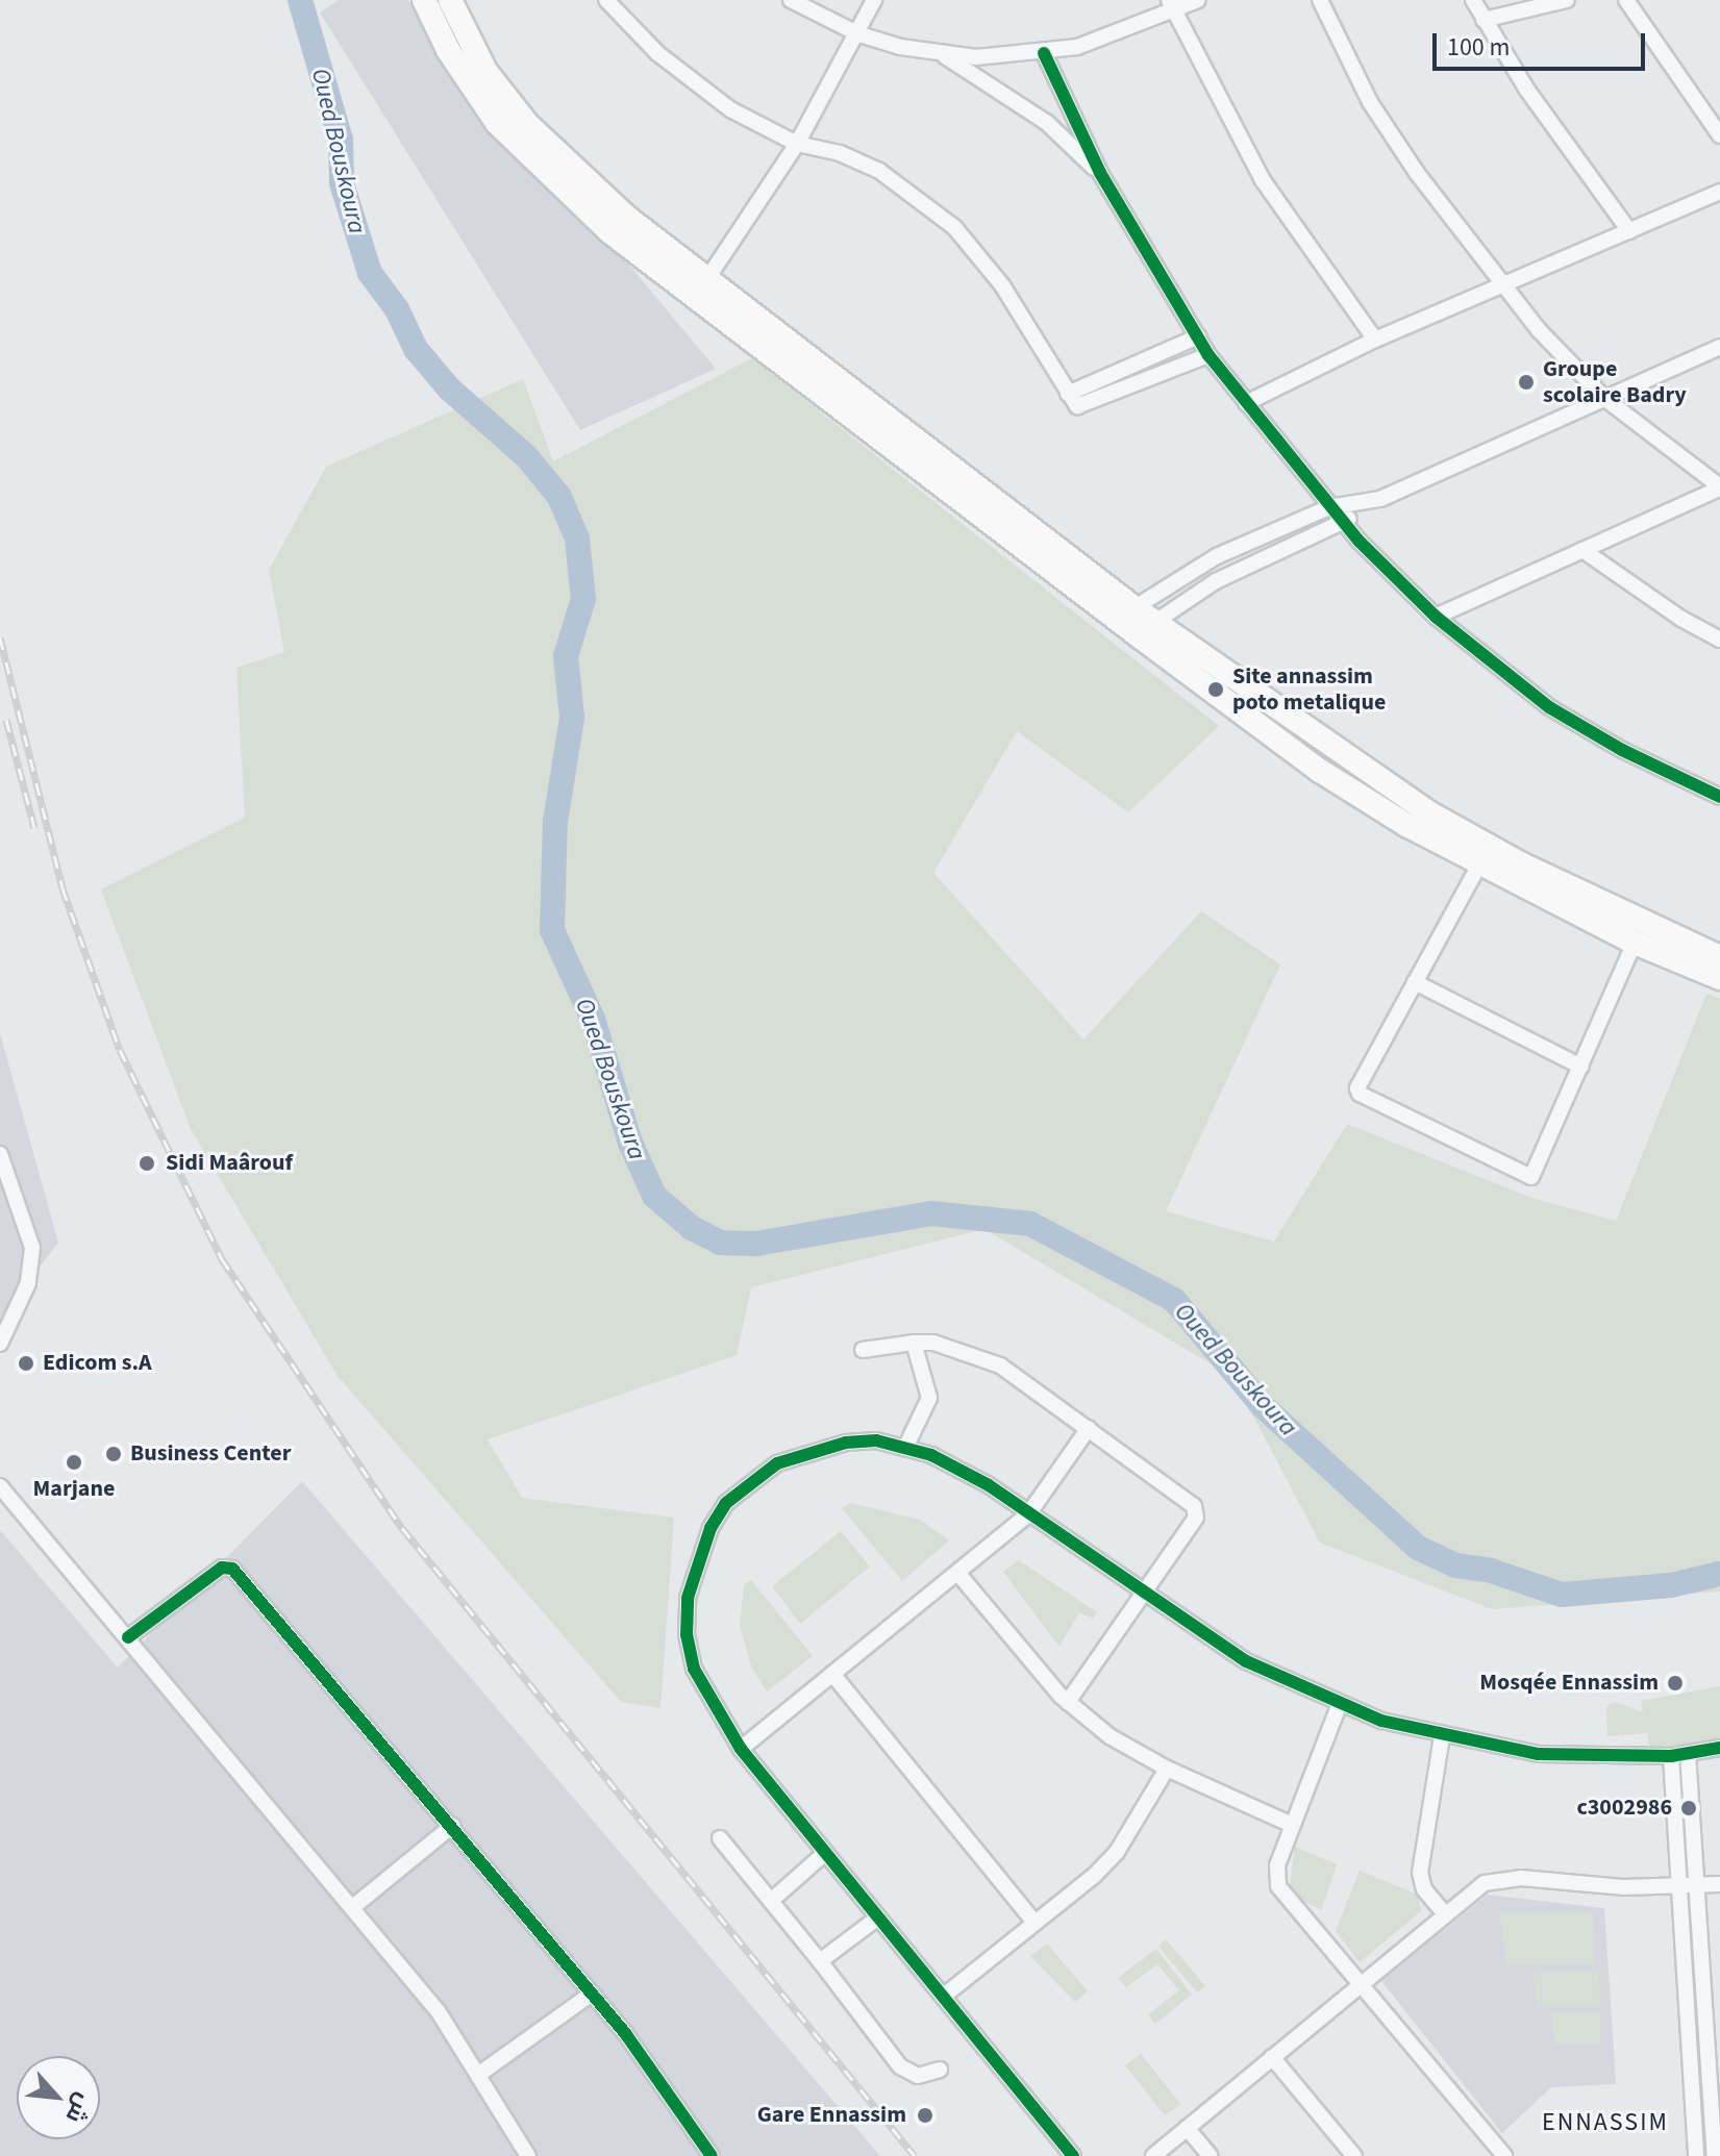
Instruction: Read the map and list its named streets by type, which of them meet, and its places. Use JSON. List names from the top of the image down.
{
  "districts": ["ENNASSIM"],
  "water": ["Oued Bouskoura"],
  "places": [
    "Groupe scolaire Badry",
    "Site annassim poto metalique",
    "Sidi Maârouf",
    "Edicom s.A",
    "Business Center",
    "Marjane",
    "Mosqée Ennassim",
    "c3002986",
    "Gare Ennassim"
  ],
  "scale_bar": "100 m",
  "north": "bottom right"
}
